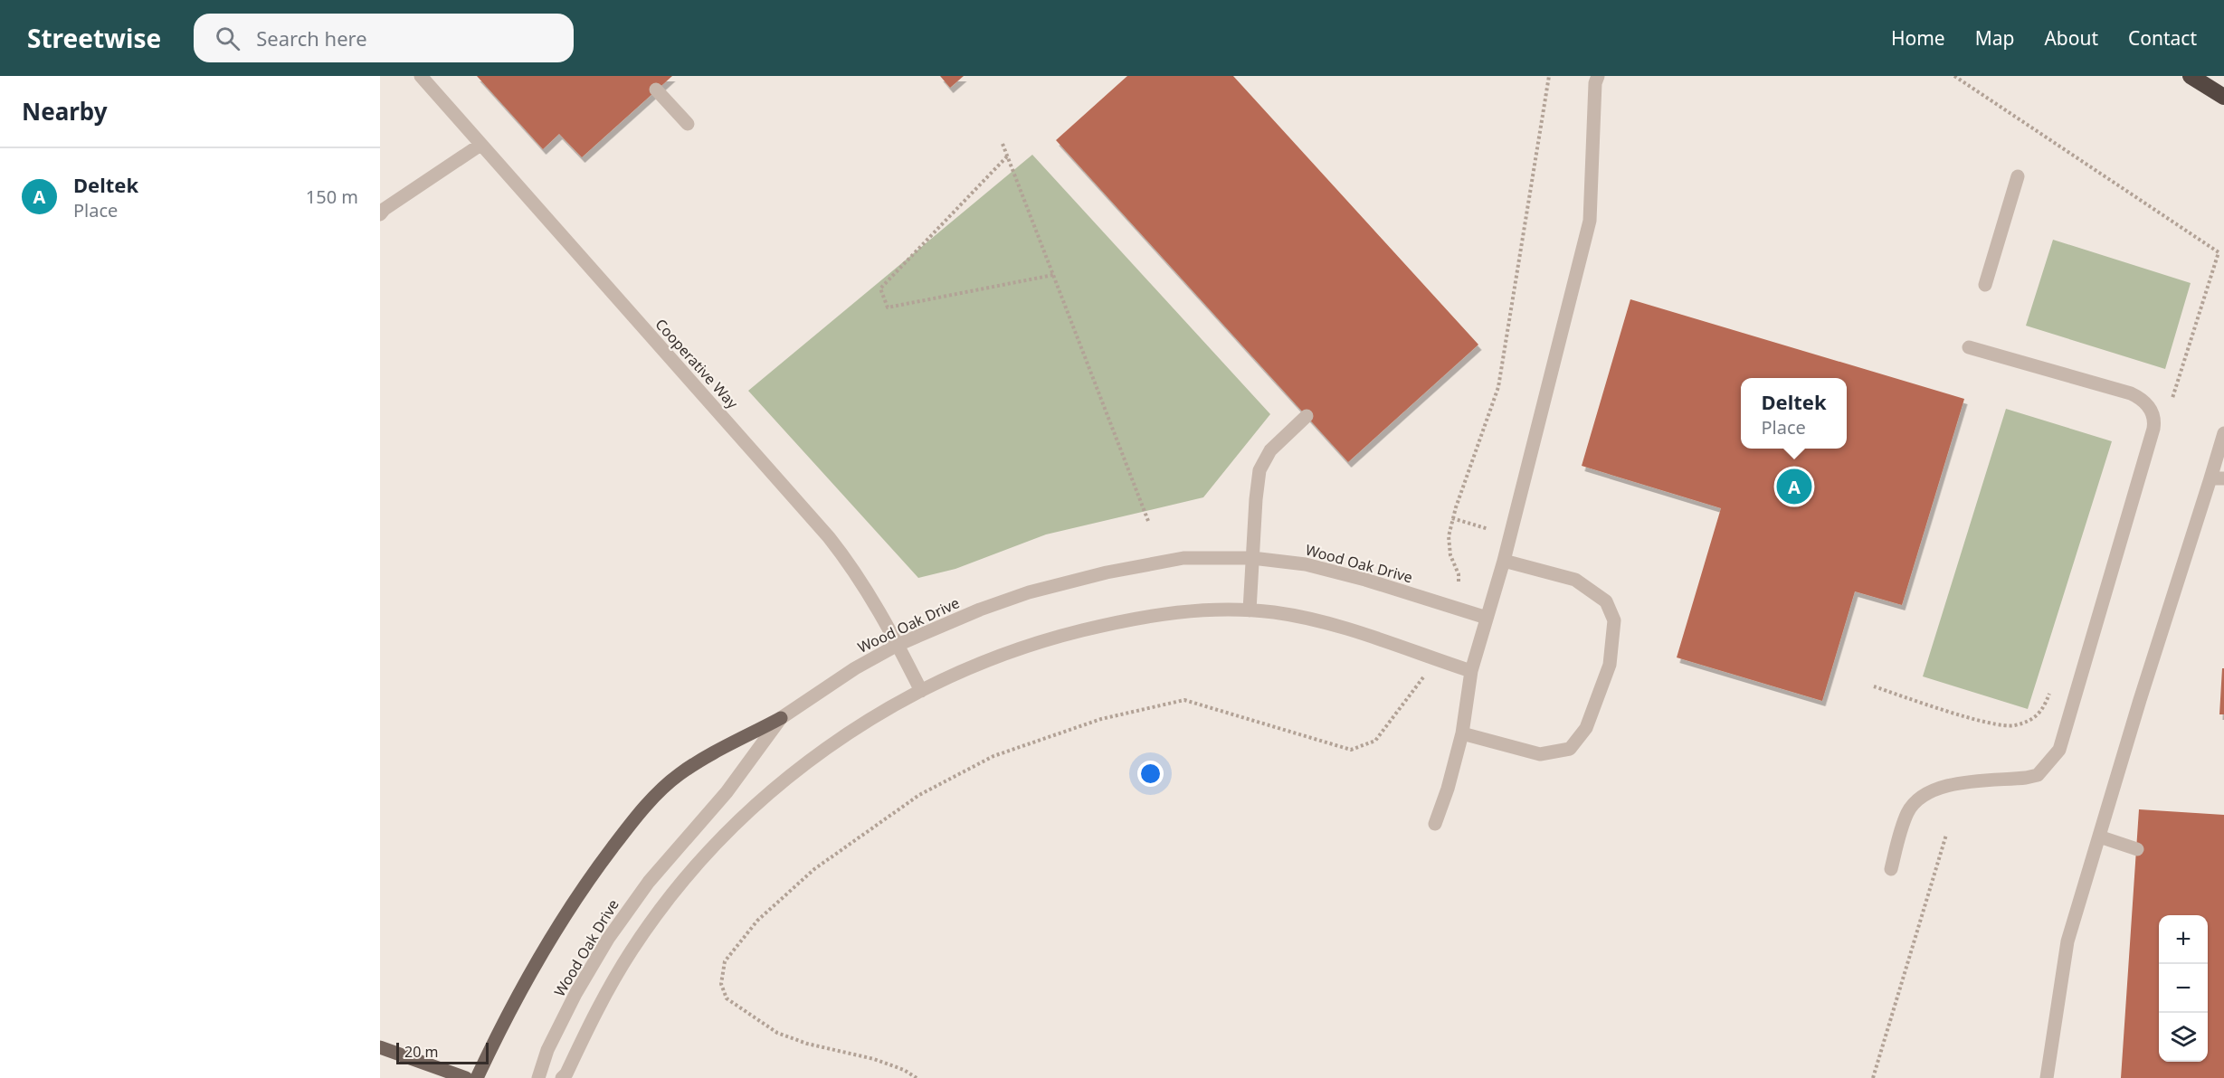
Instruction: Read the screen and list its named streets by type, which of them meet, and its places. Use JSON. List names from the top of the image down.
{
  "streets": {
    "street": ["Cooperative Way", "Wood Oak Drive"]
  },
  "crossings": [
    ["Cooperative Way", "Wood Oak Drive"]
  ],
  "scale_bar": "20 m",
  "page": {
    "header": "Streetwise",
    "search": "Search here",
    "nav": [
      "Home",
      "Map",
      "About",
      "Contact"
    ],
    "heading": "Nearby",
    "list": [
      {
        "mark": "A",
        "name": "Deltek",
        "note": "Place",
        "value": "150 m"
      }
    ],
    "popup": ["Deltek", "Place"],
    "pins": "A",
    "map_buttons": ["+", "−"],
    "scale": "20 m"
  }
}
